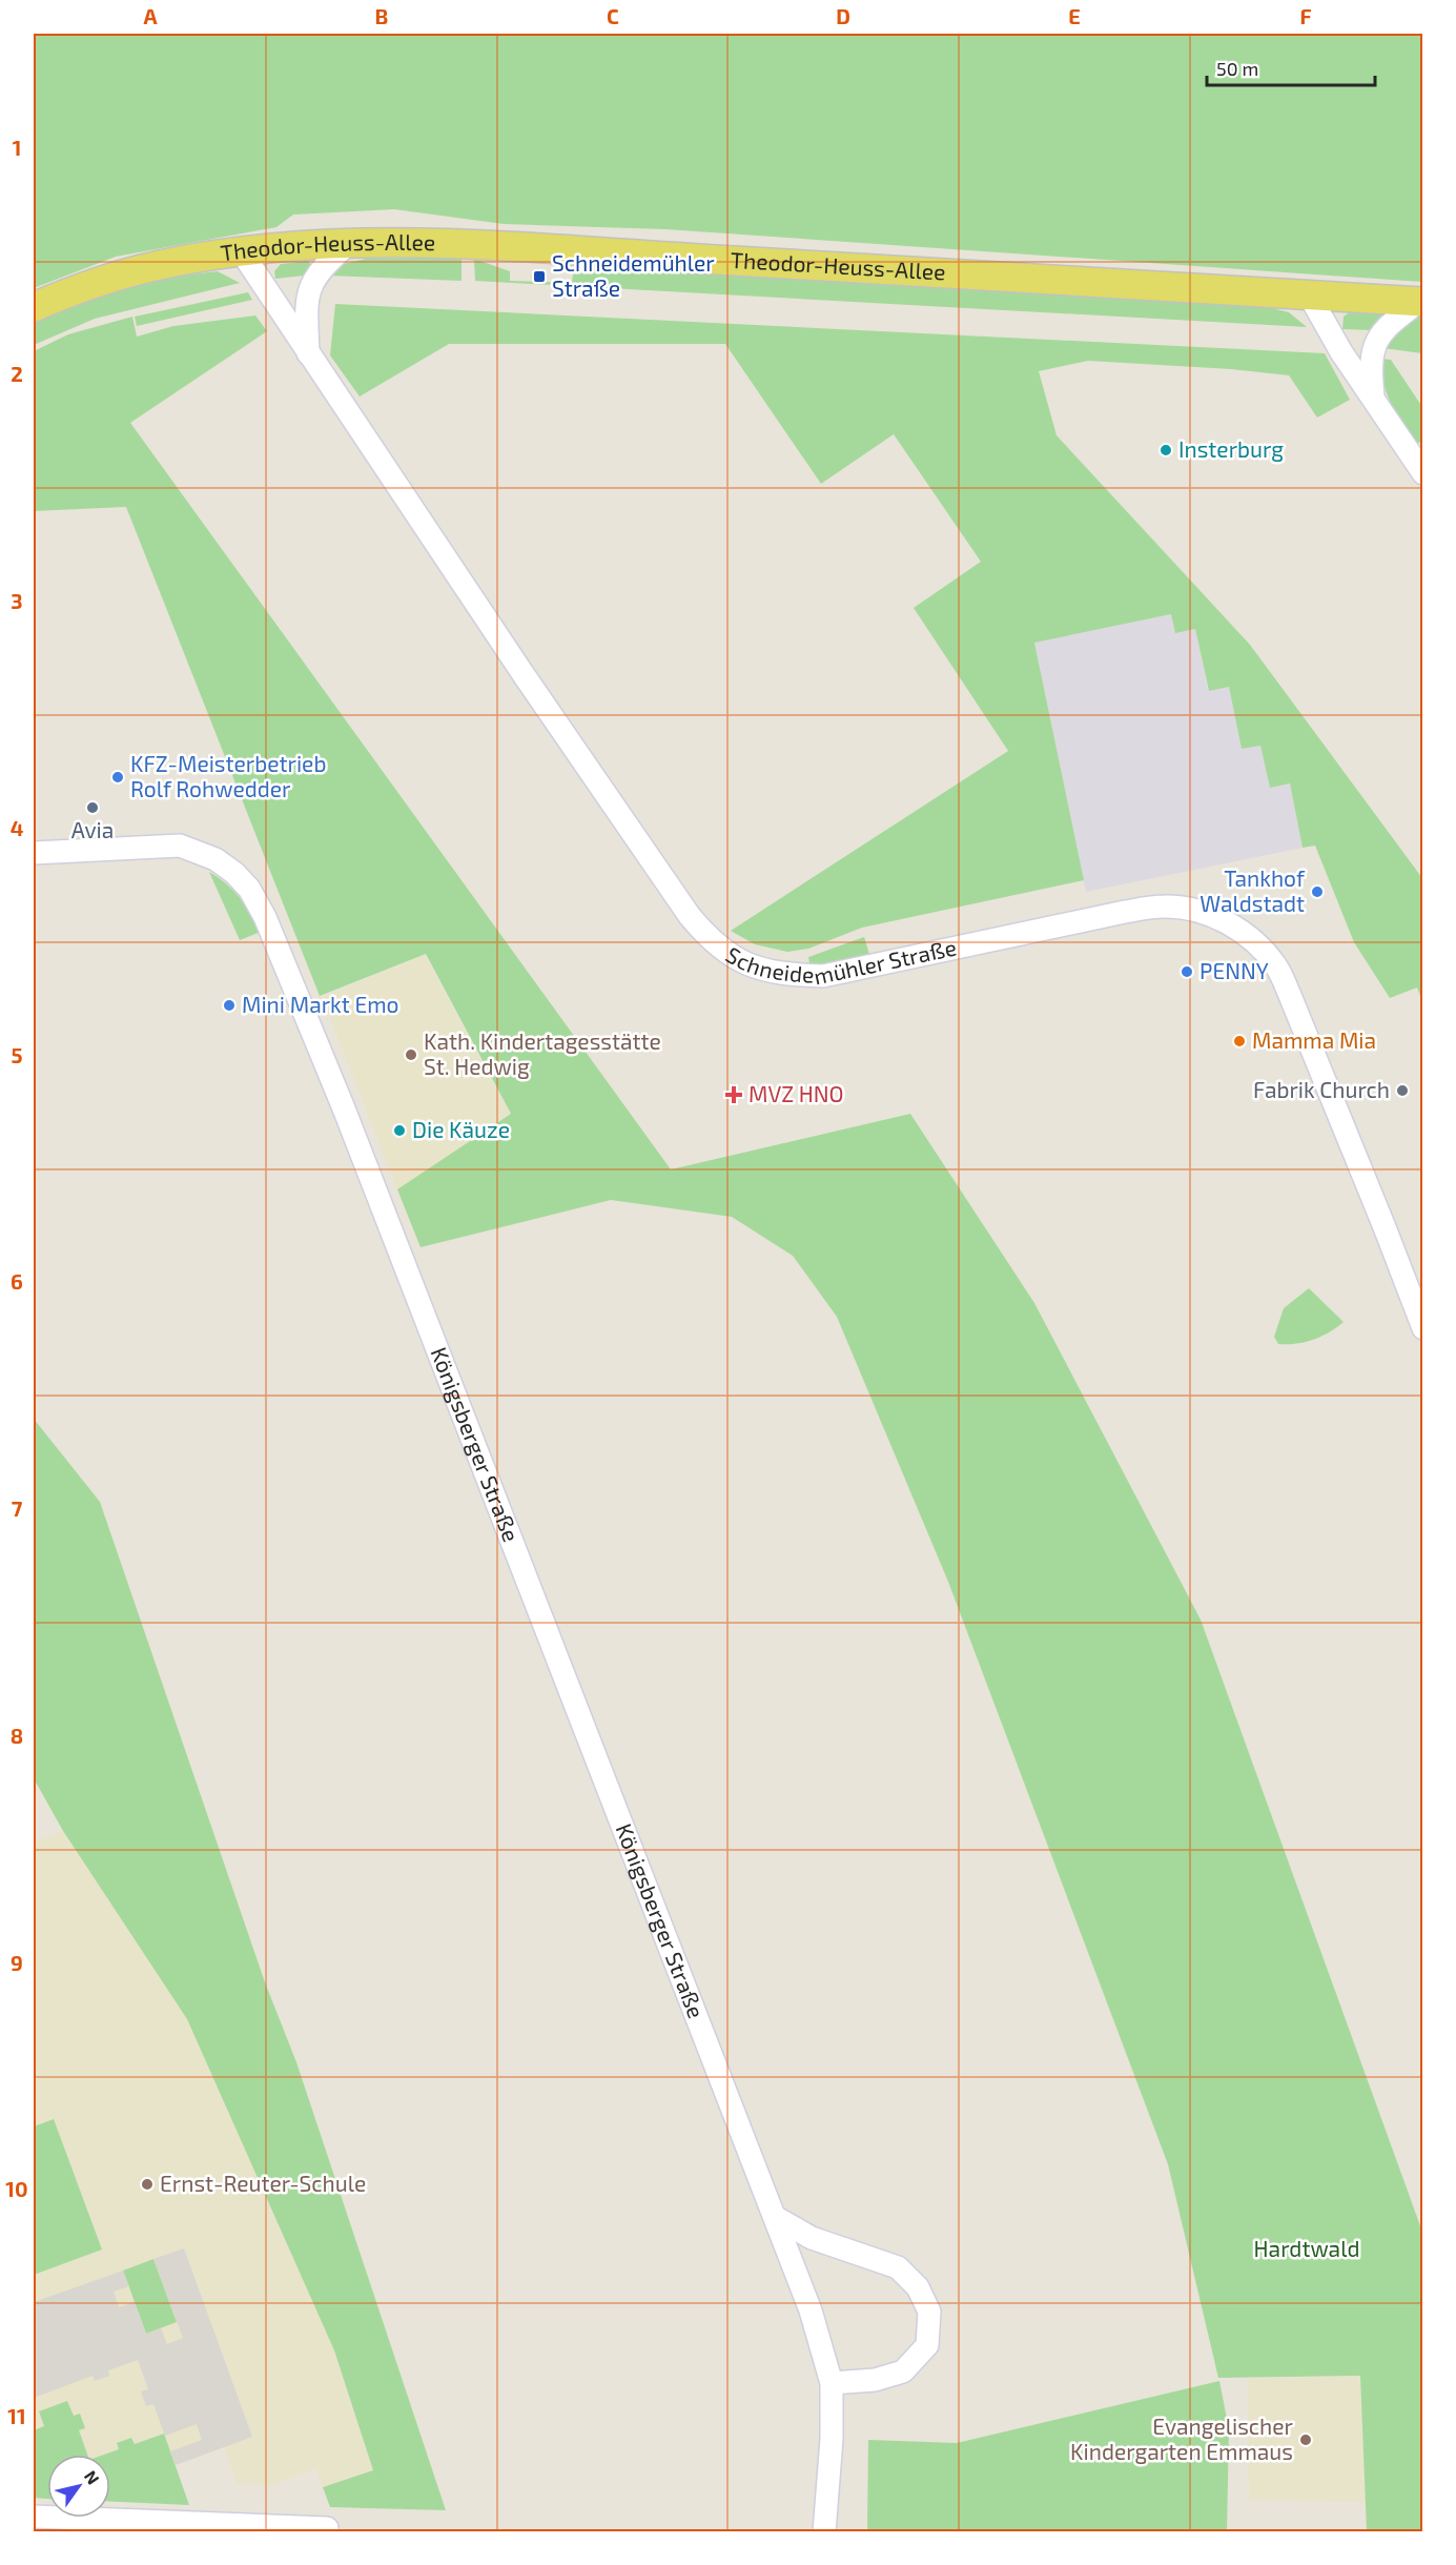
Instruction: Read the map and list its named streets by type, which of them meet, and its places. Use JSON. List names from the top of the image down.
{
  "streets": {
    "main road": ["Theodor-Heuss-Allee"],
    "street": ["Schneidemühler Straße", "Königsberger Straße"]
  },
  "crossings": [
    ["Theodor-Heuss-Allee", "Schneidemühler Straße"]
  ],
  "parks": ["Hardtwald"],
  "places": {
    "transit": ["Schneidemühler Straße"],
    "other": [
      "Insterburg",
      "KFZ-Meisterbetrieb Rolf Rohwedder",
      "Avia",
      "Tankhof Waldstadt",
      "PENNY",
      "Mini Markt Emo",
      "Mamma Mia",
      "Kath. Kindertagesstätte St. Hedwig",
      "Fabrik Church",
      "Die Käuze",
      "Ernst-Reuter-Schule",
      "Evangelischer Kindergarten Emmaus"
    ],
    "health": ["MVZ HNO"]
  },
  "scale_bar": "50 m",
  "north": "top right",
  "grid": {
    "columns": [
      "A",
      "B",
      "C",
      "D",
      "E",
      "F"
    ],
    "rows": [
      "1",
      "2",
      "3",
      "4",
      "5",
      "6",
      "7",
      "8",
      "9",
      "10",
      "11"
    ]
  }
}
